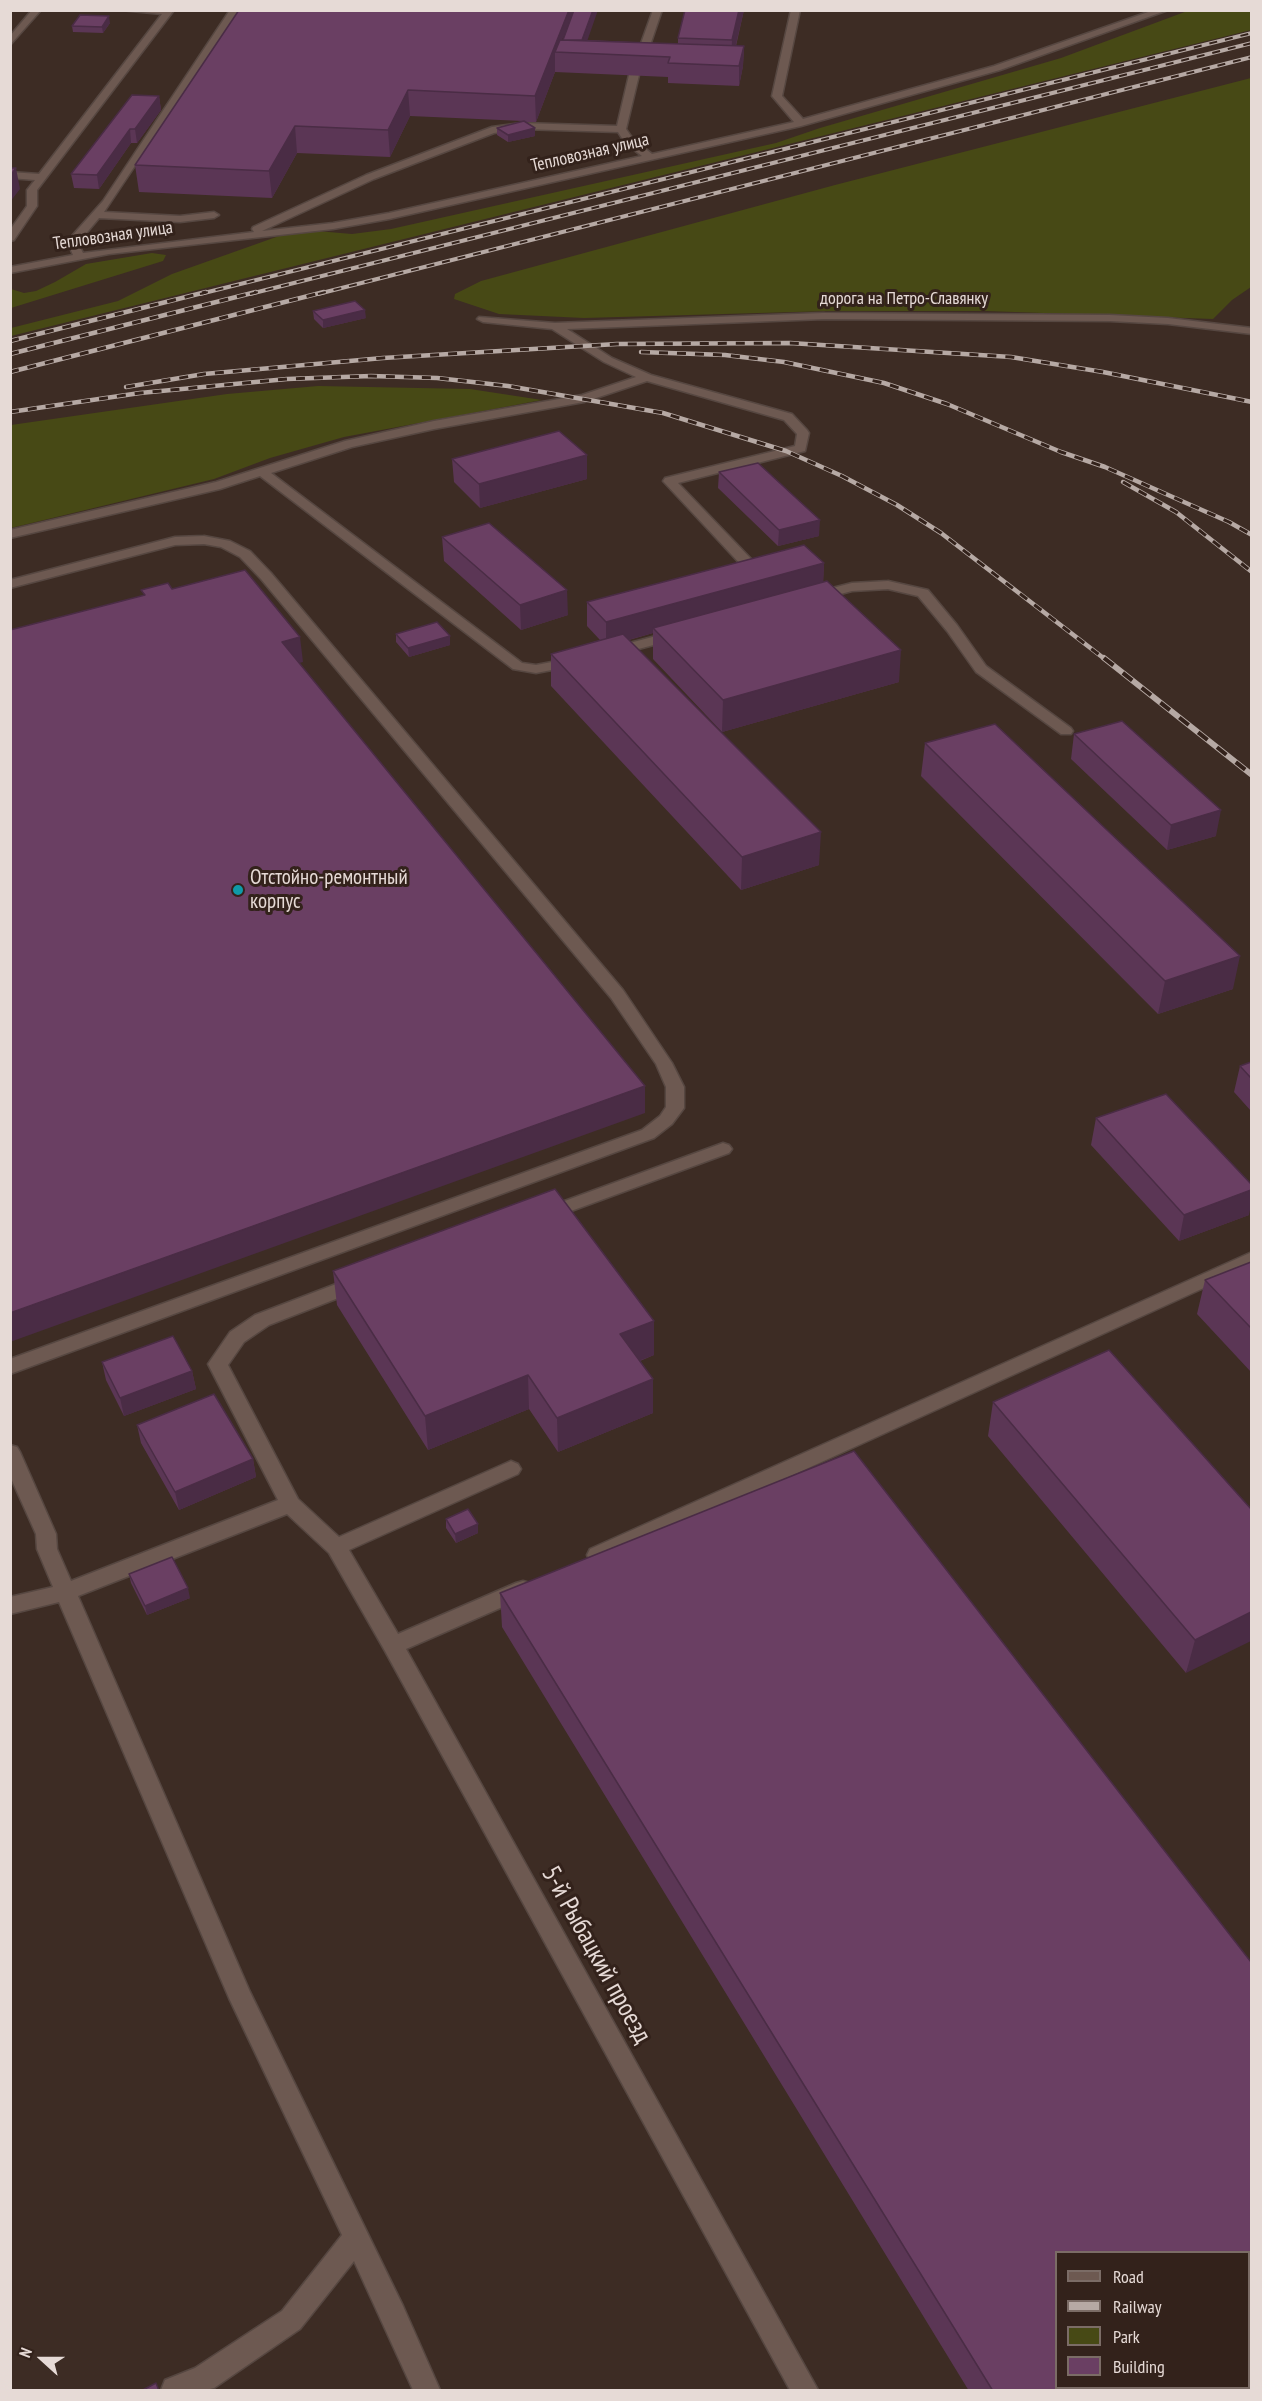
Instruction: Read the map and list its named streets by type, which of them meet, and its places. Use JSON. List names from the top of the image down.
{
  "streets": {
    "street": ["Тепловозная улица", "дорога на Петро-Славянку", "5-й Рыбацкий проезд"]
  },
  "places": ["Отстойно-ремонтный корпус"],
  "legend": [
    "Road",
    "Railway",
    "Park",
    "Building"
  ],
  "north": "left"
}
